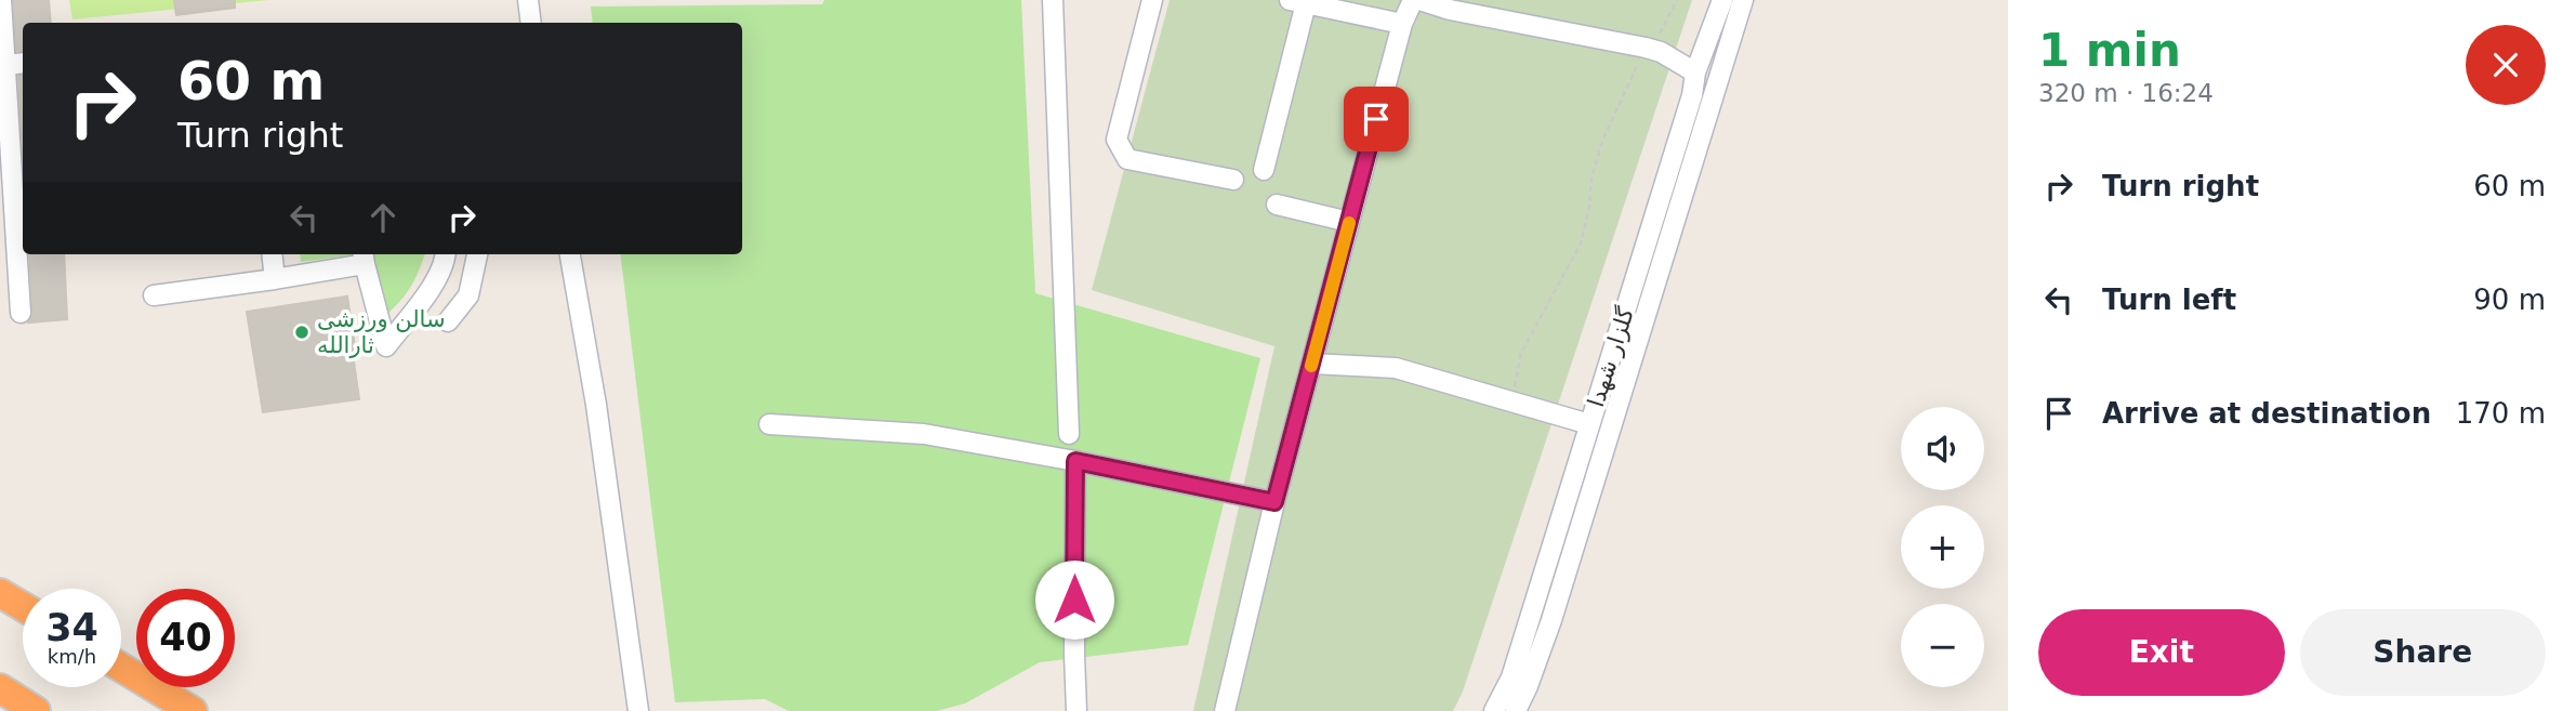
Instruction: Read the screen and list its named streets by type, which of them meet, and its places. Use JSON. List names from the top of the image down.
{
  "streets": {
    "street": ["گلزار شهدا"]
  },
  "places": ["سالن ورزشی ثارالله"],
  "page": {
    "heading": ["1 min", "320 m · 16:24"],
    "turn": ["60 m", "Turn right"],
    "list": [
      {
        "name": "Turn right",
        "value": "60 m"
      },
      {
        "name": "Turn left",
        "value": "90 m"
      },
      {
        "name": "Arrive at destination",
        "value": "170 m"
      }
    ],
    "map_buttons": ["+", "−"],
    "speed": "34 km/h",
    "limit": "40",
    "buttons": ["Exit", "Share"]
  }
}
